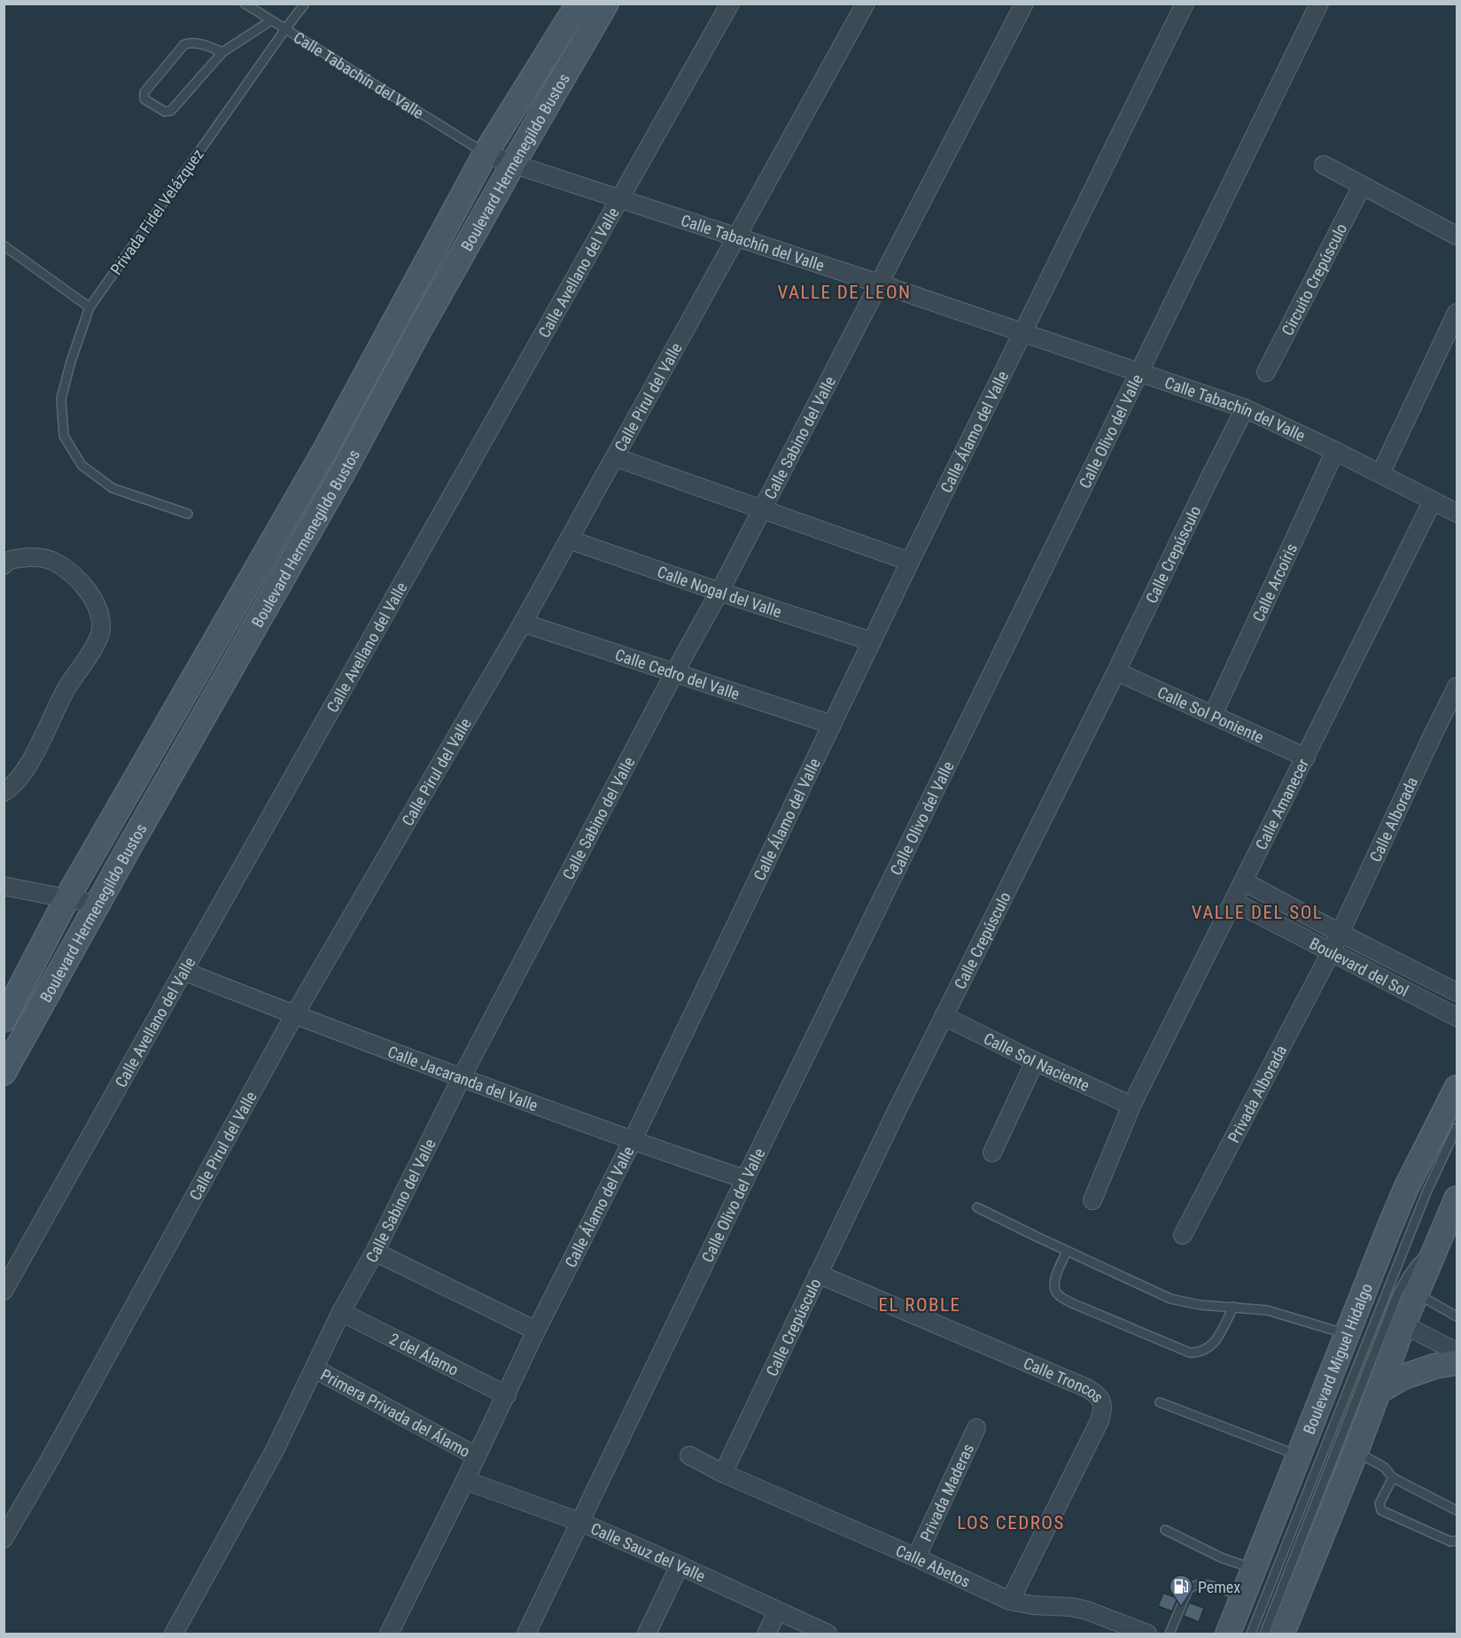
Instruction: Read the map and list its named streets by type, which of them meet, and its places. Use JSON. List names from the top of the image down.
{
  "streets": {
    "street": [
      "Calle Tabachín del Valle",
      "Boulevard Hermenegildo Bustos",
      "Calle Avellano del Valle",
      "Circuito Crepúsculo",
      "Calle Pirul del Valle",
      "Calle Álamo del Valle",
      "Calle Olivo del Valle",
      "Calle Sabino del Valle",
      "Calle Crepúsculo",
      "Calle Arcoíris",
      "Calle Nogal del Valle",
      "Calle Cedro del Valle",
      "Calle Sol Poniente",
      "Calle Amanecer",
      "Calle Alborada",
      "Boulevard del Sol",
      "Calle Sol Naciente",
      "Calle Jacaranda del Valle",
      "Privada Alborada",
      "2 del Álamo",
      "Boulevard Miguel Hidalgo",
      "Calle Troncos",
      "Primera Privada del Álamo",
      "Privada Maderas",
      "Calle Sauz del Valle",
      "Calle Abetos"
    ],
    "lane": ["Privada Fidel Velázquez"]
  },
  "crossings": [
    ["Calle Tabachín del Valle", "Boulevard Hermenegildo Bustos"],
    ["Calle Tabachín del Valle", "Privada Fidel Velázquez"],
    ["Calle Tabachín del Valle", "Calle Avellano del Valle"],
    ["Calle Tabachín del Valle", "Calle Pirul del Valle"],
    ["Calle Tabachín del Valle", "Calle Álamo del Valle"],
    ["Calle Tabachín del Valle", "Calle Olivo del Valle"],
    ["Calle Tabachín del Valle", "Calle Sabino del Valle"],
    ["Calle Tabachín del Valle", "Calle Crepúsculo"],
    ["Calle Tabachín del Valle", "Calle Arcoíris"],
    ["Calle Tabachín del Valle", "Calle Amanecer"],
    ["Calle Avellano del Valle", "Calle Jacaranda del Valle"],
    ["Calle Pirul del Valle", "Calle Nogal del Valle"],
    ["Calle Pirul del Valle", "Calle Cedro del Valle"],
    ["Calle Pirul del Valle", "Calle Jacaranda del Valle"],
    ["Calle Álamo del Valle", "Calle Nogal del Valle"],
    ["Calle Álamo del Valle", "Calle Cedro del Valle"],
    ["Calle Álamo del Valle", "Calle Jacaranda del Valle"],
    ["Calle Álamo del Valle", "2 del Álamo"],
    ["Calle Álamo del Valle", "Primera Privada del Álamo"],
    ["Calle Álamo del Valle", "Calle Sauz del Valle"],
    ["Calle Olivo del Valle", "Calle Jacaranda del Valle"],
    ["Calle Olivo del Valle", "Calle Sauz del Valle"],
    ["Calle Sabino del Valle", "Calle Nogal del Valle"],
    ["Calle Sabino del Valle", "Calle Cedro del Valle"],
    ["Calle Sabino del Valle", "Calle Jacaranda del Valle"],
    ["Calle Sabino del Valle", "2 del Álamo"],
    ["Calle Sabino del Valle", "Primera Privada del Álamo"],
    ["Calle Crepúsculo", "Calle Sol Poniente"],
    ["Calle Crepúsculo", "Calle Sol Naciente"],
    ["Calle Crepúsculo", "Calle Troncos"],
    ["Calle Crepúsculo", "Calle Abetos"],
    ["Calle Arcoíris", "Calle Sol Poniente"],
    ["Calle Sol Poniente", "Calle Amanecer"],
    ["Calle Amanecer", "Boulevard del Sol"],
    ["Calle Amanecer", "Calle Sol Naciente"],
    ["Calle Alborada", "Boulevard del Sol"],
    ["Calle Alborada", "Privada Alborada"],
    ["Boulevard del Sol", "Privada Alborada"],
    ["Calle Troncos", "Calle Abetos"],
    ["Privada Maderas", "Calle Abetos"]
  ],
  "districts": [
    "VALLE DE LEON",
    "VALLE DEL SOL",
    "EL ROBLE",
    "LOS CEDROS"
  ],
  "places": {
    "fuel station": ["Pemex"]
  }
}
